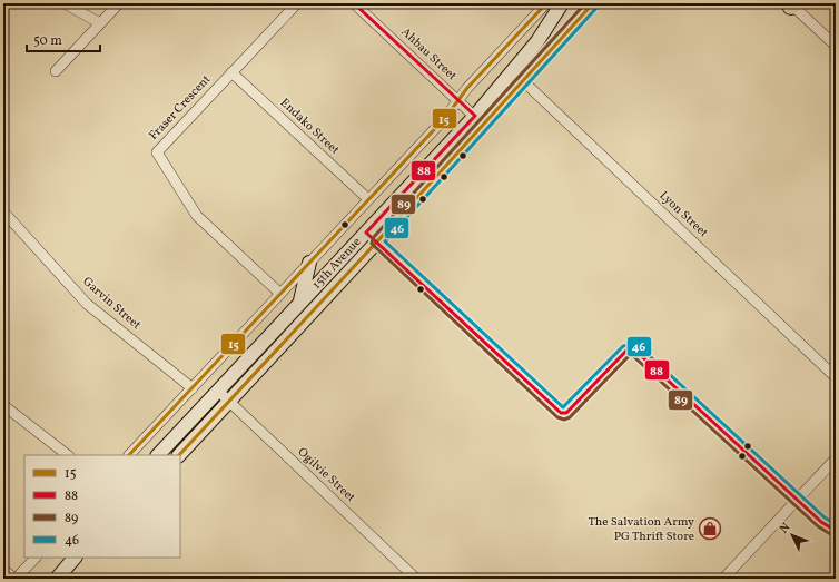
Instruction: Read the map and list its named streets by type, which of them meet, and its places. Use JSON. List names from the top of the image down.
{
  "streets": {
    "main road": ["15th Avenue"],
    "street": [
      "Ahbau Street",
      "Fraser Crescent",
      "Endako Street",
      "Lyon Street",
      "Garvin Street",
      "Ogilvie Street"
    ]
  },
  "crossings": [
    ["Ahbau Street", "15th Avenue"],
    ["Fraser Crescent", "Endako Street"],
    ["Fraser Crescent", "15th Avenue"],
    ["Endako Street", "15th Avenue"],
    ["Lyon Street", "15th Avenue"],
    ["15th Avenue", "Garvin Street"],
    ["15th Avenue", "Ogilvie Street"]
  ],
  "places": {
    "shop": ["The Salvation Army PG Thrift Store"]
  },
  "lines": [
    "transit line 15",
    "transit line 88",
    "transit line 89",
    "transit line 46"
  ],
  "legend": [
    "15",
    "88",
    "89",
    "46"
  ],
  "scale_bar": "50 m",
  "north": "top left"
}
